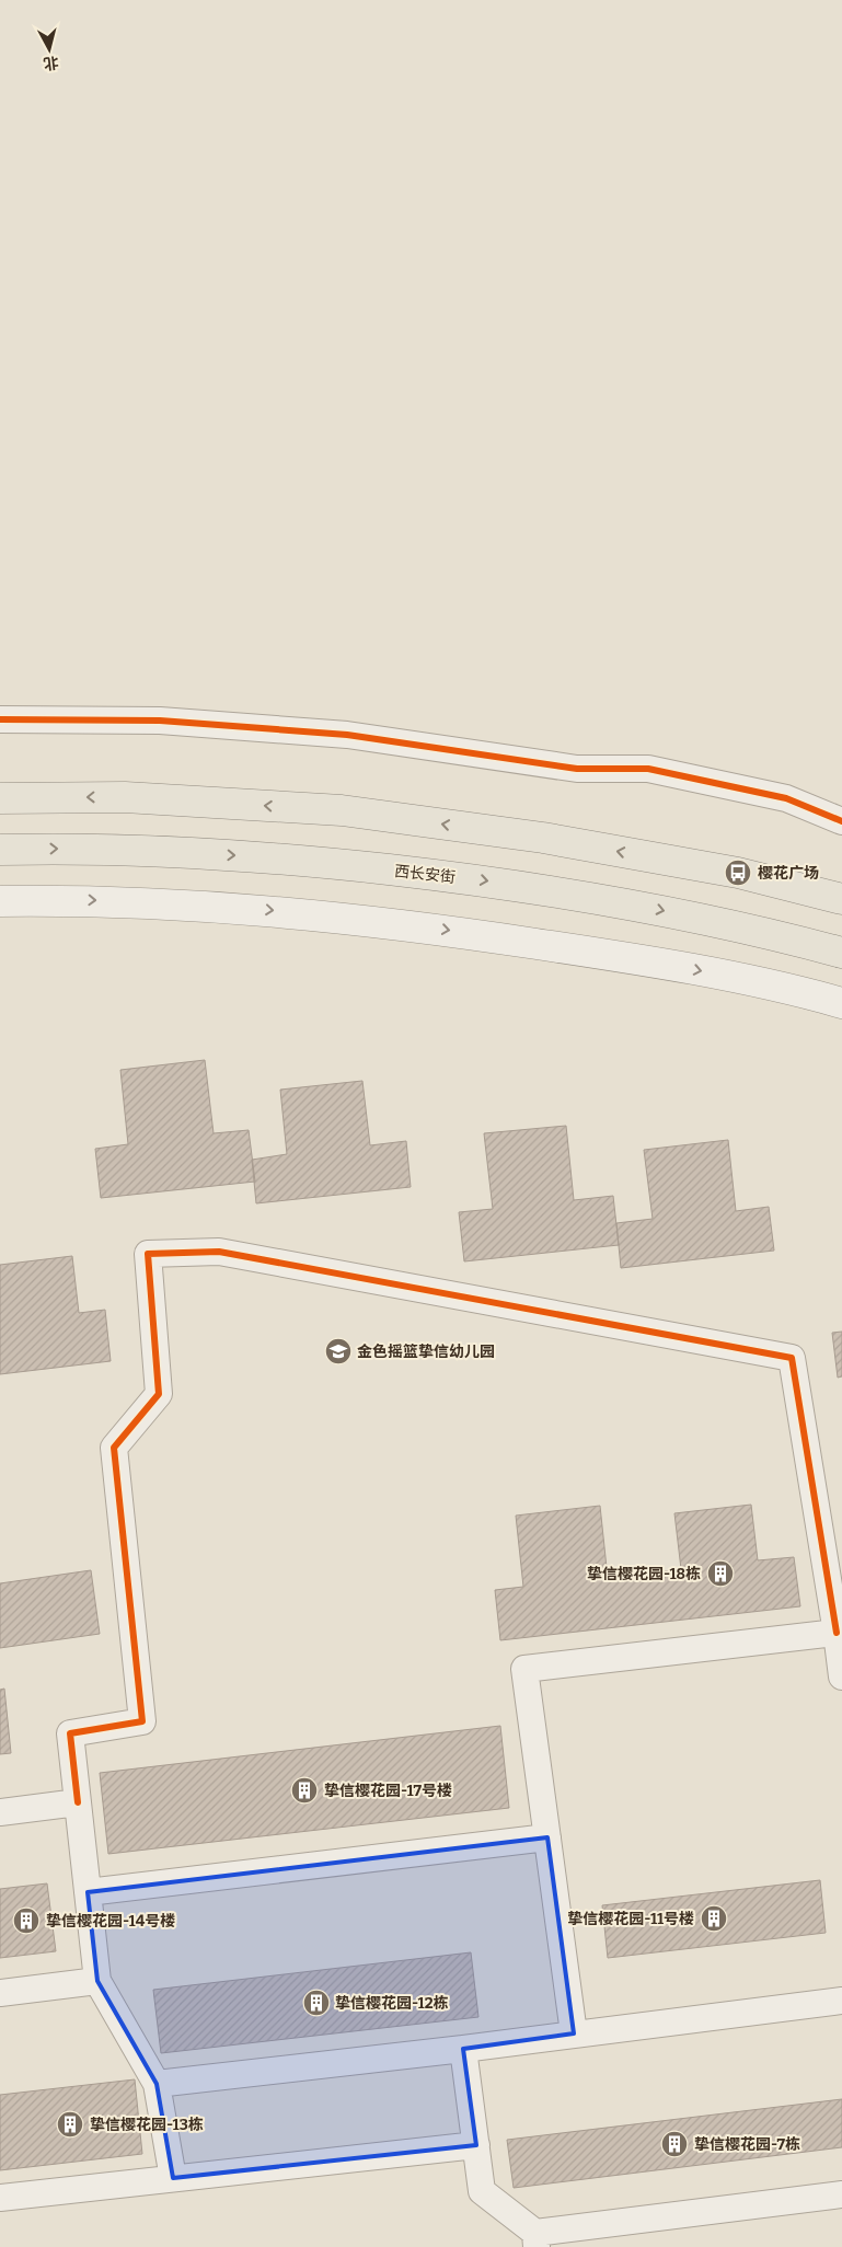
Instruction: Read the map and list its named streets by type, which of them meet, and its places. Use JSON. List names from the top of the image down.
{
  "streets": {
    "main road": ["西长安街"]
  },
  "places": {
    "bus stop": ["樱花广场"],
    "school or university": ["金色摇篮挚信幼儿园"],
    "building": [
      "挚信樱花园-18栋",
      "挚信樱花园-17号楼",
      "挚信樱花园-11号楼",
      "挚信樱花园-14号楼",
      "挚信樱花园-12栋",
      "挚信樱花园-13栋",
      "挚信樱花园-7栋"
    ]
  },
  "north": "bottom"
}
